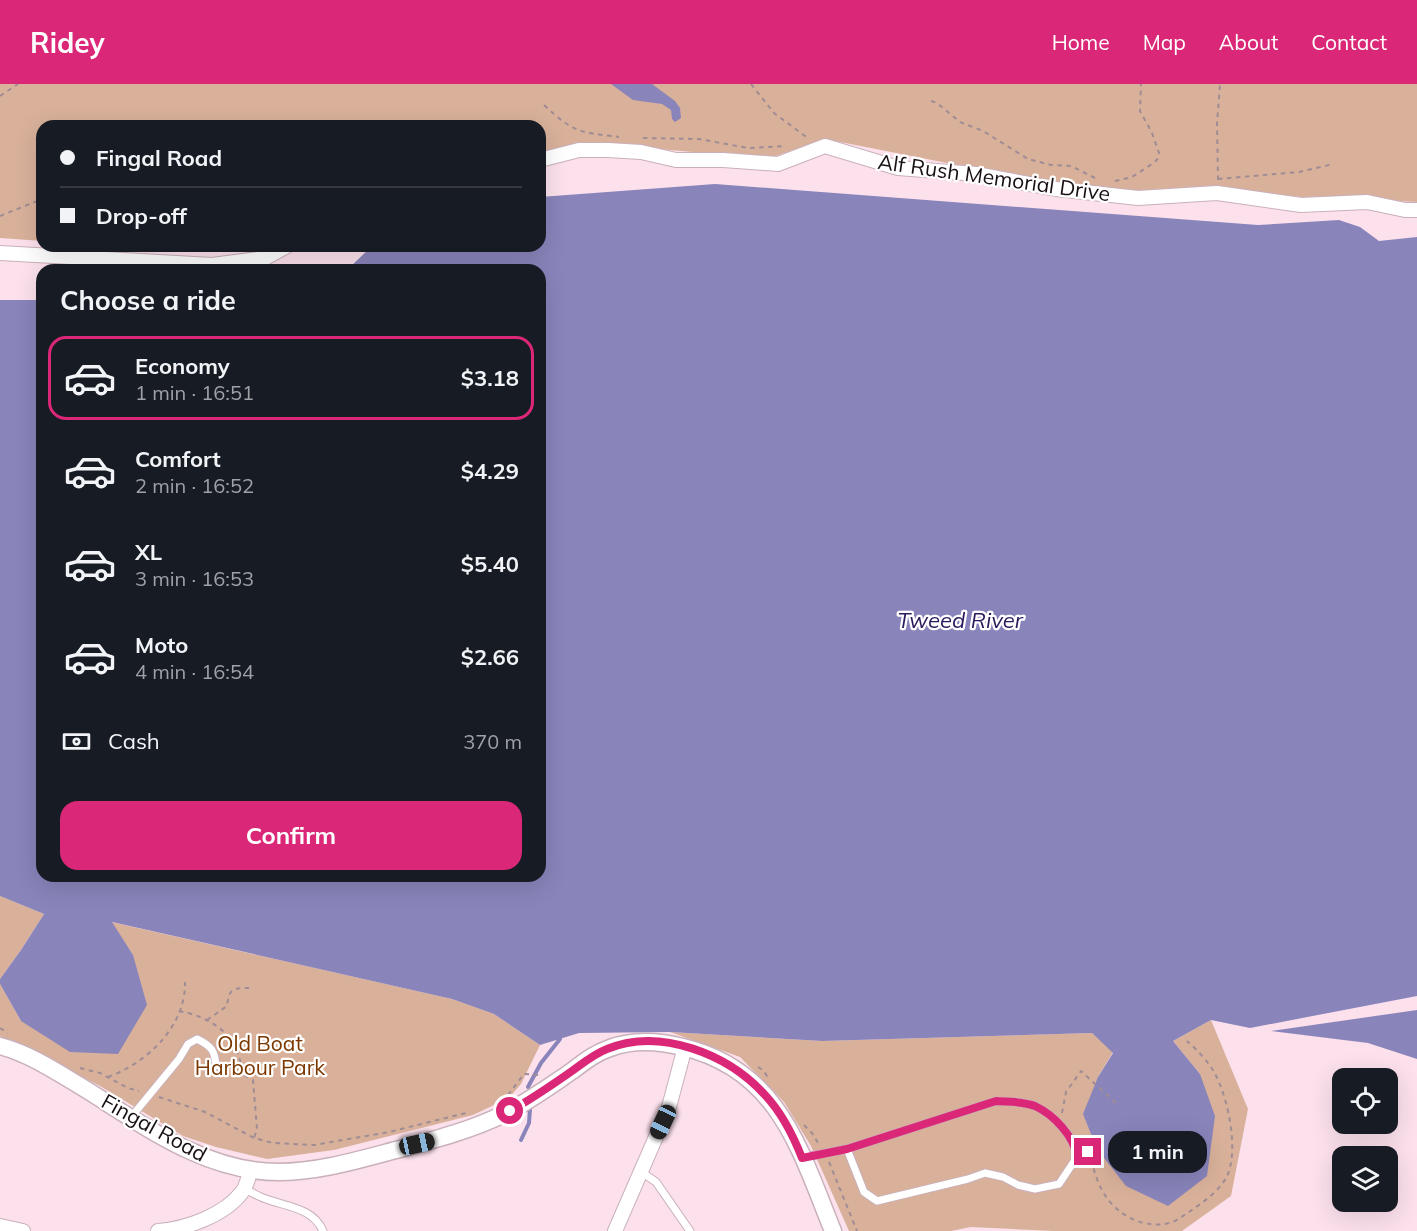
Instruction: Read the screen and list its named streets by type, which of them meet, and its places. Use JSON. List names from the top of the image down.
{
  "streets": {
    "street": ["Alf Rush Memorial Drive", "Fingal Road"]
  },
  "water": ["Tweed River"],
  "parks": ["Old Boat Harbour Park"],
  "page": {
    "header": "Ridey",
    "nav": [
      "Home",
      "Map",
      "About",
      "Contact"
    ],
    "banner": ["Fingal Road", "Drop-off"],
    "heading": "Choose a ride",
    "list": [
      {
        "name": "Economy",
        "note": "1 min · 16:51",
        "value": "$3.18"
      },
      {
        "name": "Comfort",
        "note": "2 min · 16:52",
        "value": "$4.29"
      },
      {
        "name": "XL",
        "note": "3 min · 16:53",
        "value": "$5.40"
      },
      {
        "name": "Moto",
        "note": "4 min · 16:54",
        "value": "$2.66"
      }
    ],
    "pay": ["Cash", "370 m"],
    "buttons": "Confirm",
    "bubble": "1 min"
  }
}
